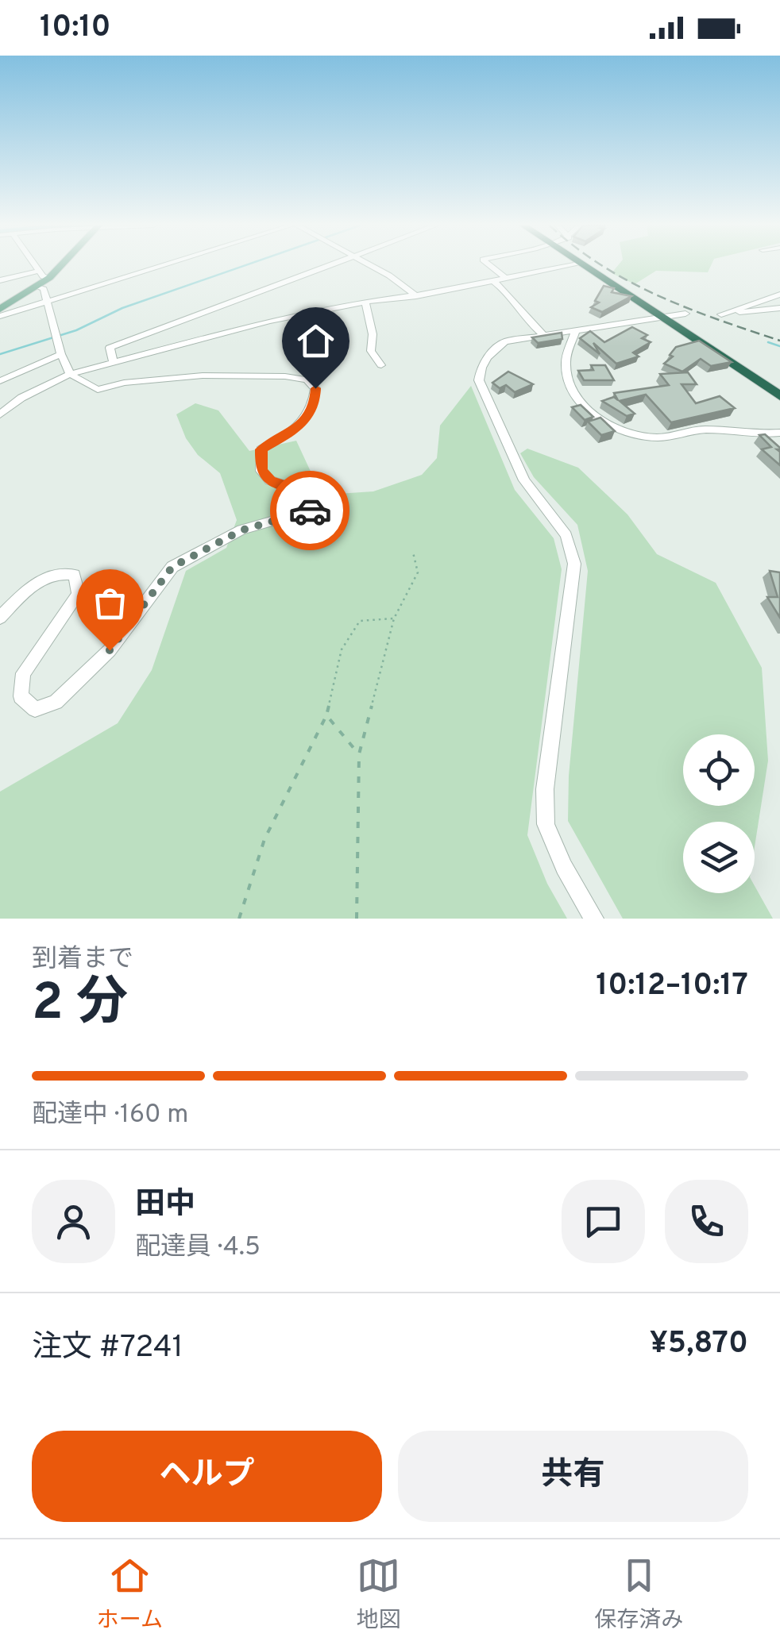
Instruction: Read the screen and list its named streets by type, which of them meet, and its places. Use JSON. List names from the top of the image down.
{
  "page": {
    "status": "10:10",
    "heading": ["2 分", "到着まで", "10:12–10:17"],
    "panel": [
      "田中",
      "配達員 · 4.5",
      "注文 #7241",
      "¥5,870"
    ],
    "bar": "配達中 · 160 m",
    "buttons": ["ヘルプ", "共有"],
    "tabs": ["ホーム", "地図", "保存済み"]
  }
}
